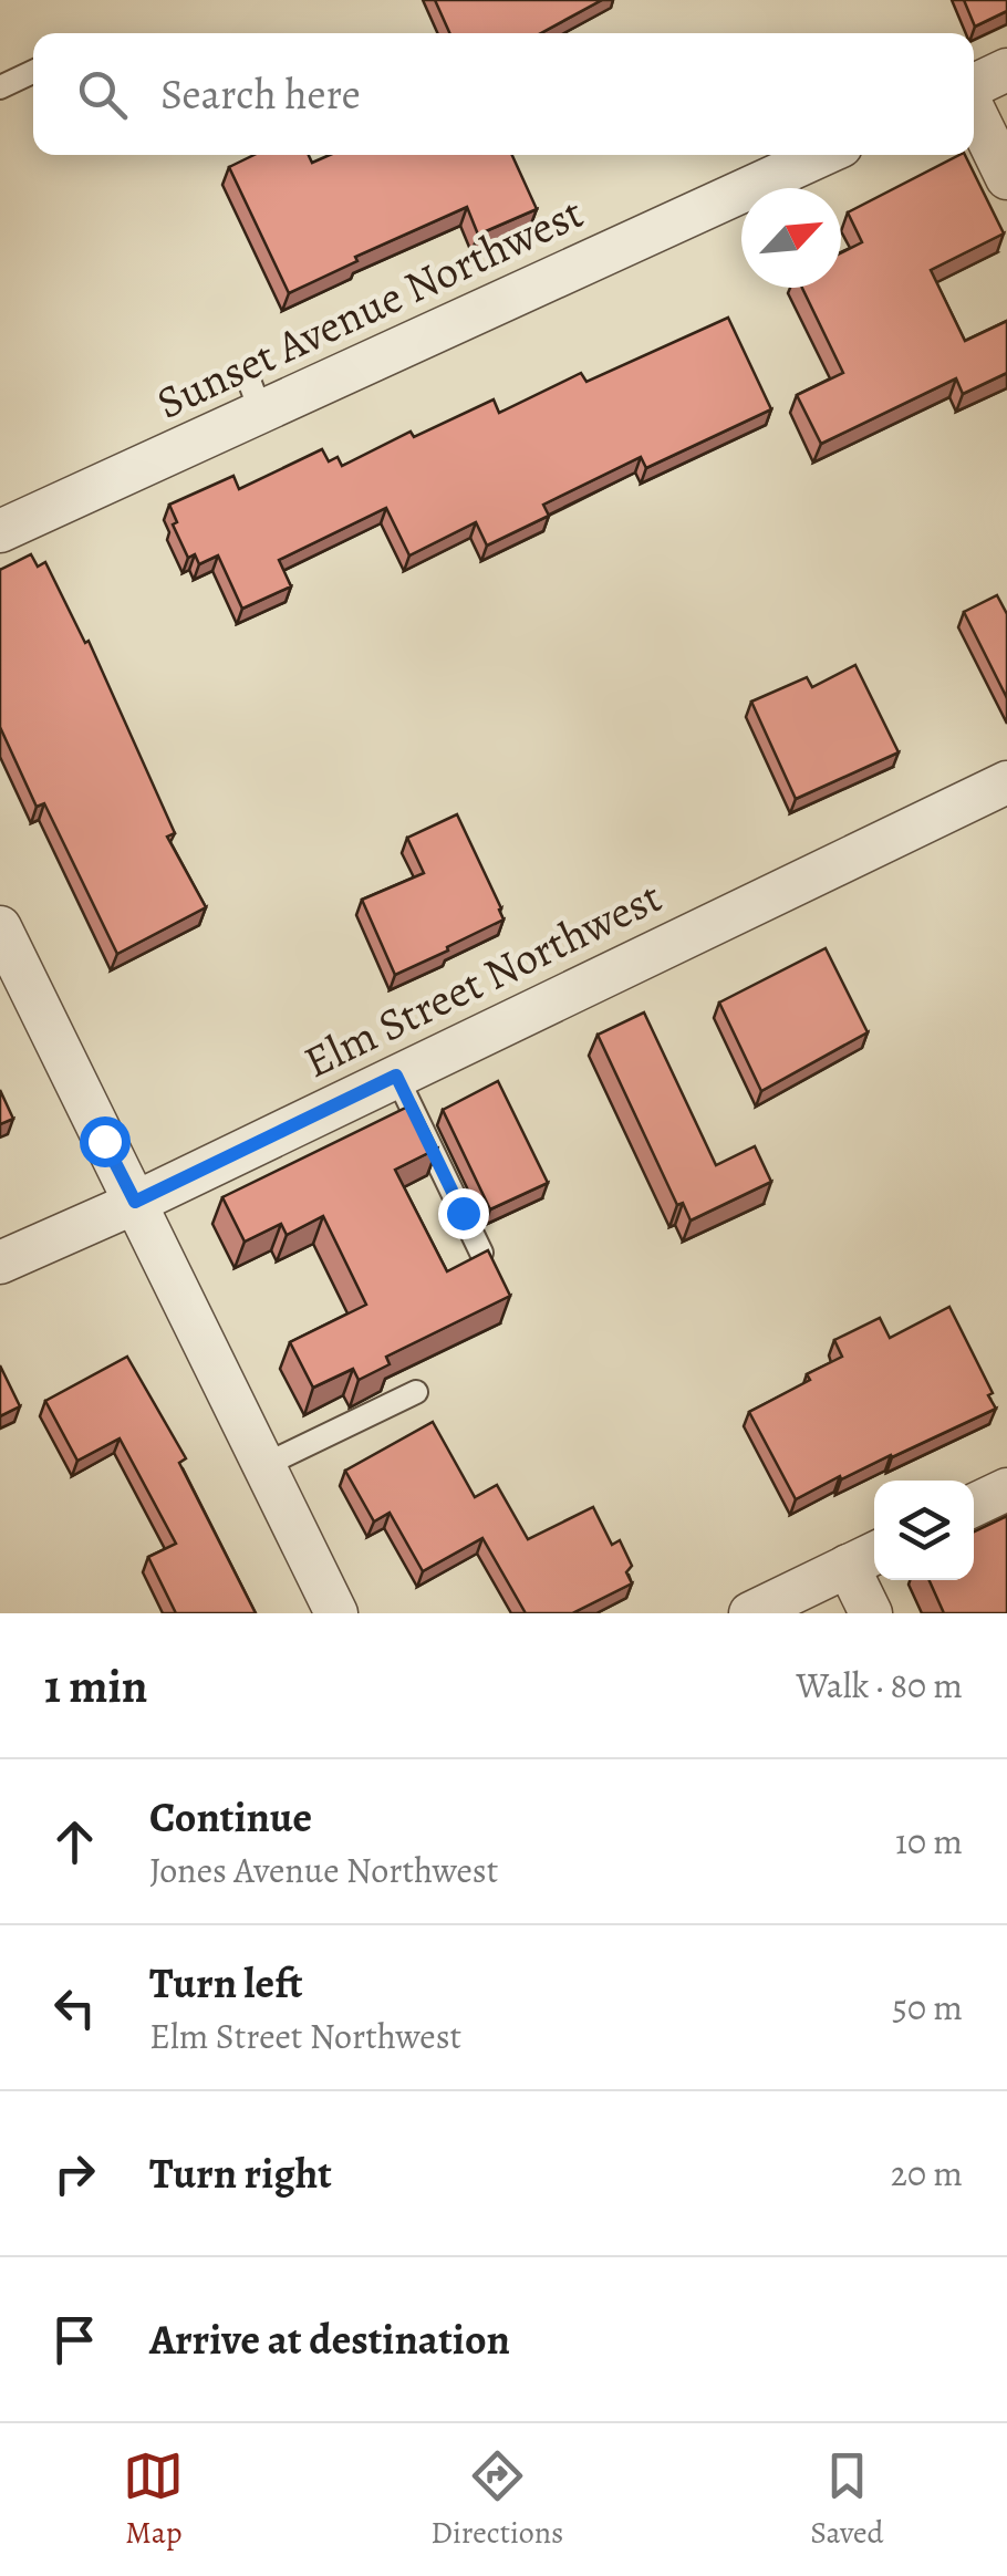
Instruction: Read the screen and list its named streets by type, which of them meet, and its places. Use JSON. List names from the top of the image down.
{
  "streets": {
    "street": ["Sunset Avenue Northwest", "Elm Street Northwest"]
  },
  "north": "top right",
  "page": {
    "search": "Search here",
    "heading": ["1 min", "Walk · 80 m"],
    "list": [
      ["Continue", "Jones Avenue Northwest", "10 m"],
      ["Turn left", "Elm Street Northwest", "50 m"],
      ["Turn right", "20 m"],
      "Arrive at destination"
    ],
    "nav": ["Map", "Directions", "Saved"]
  }
}
